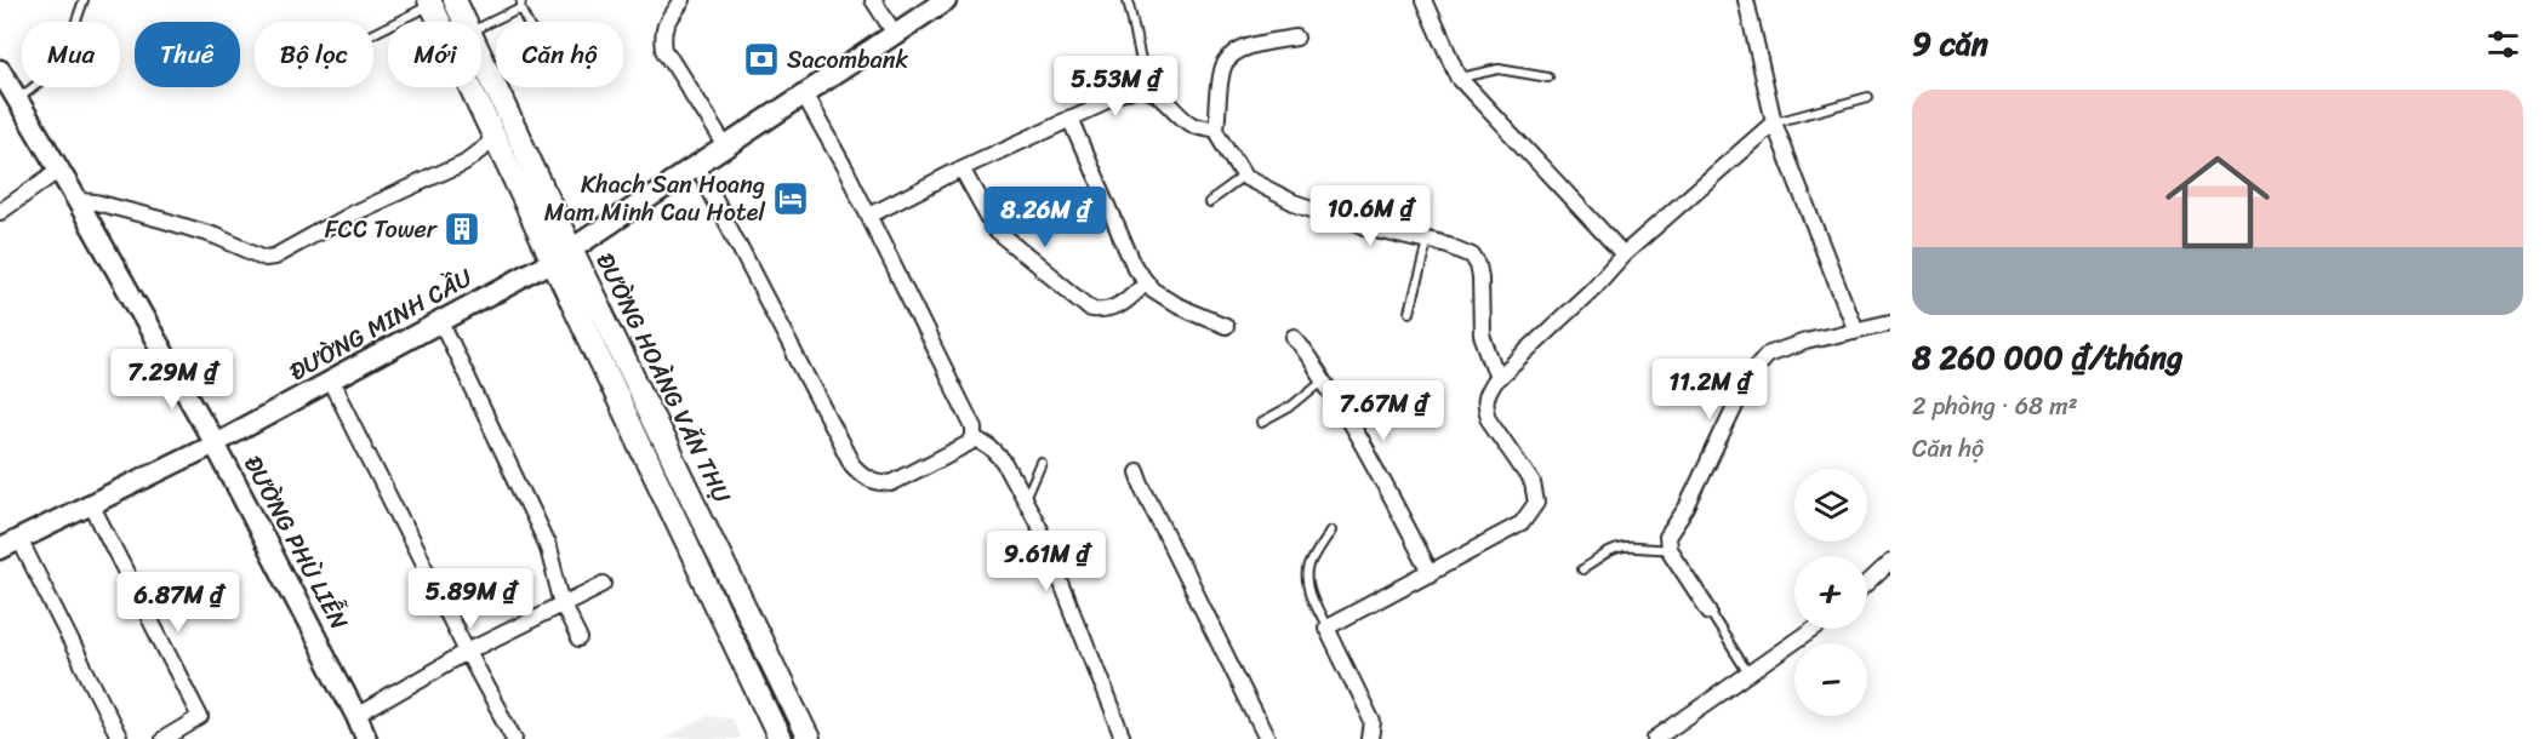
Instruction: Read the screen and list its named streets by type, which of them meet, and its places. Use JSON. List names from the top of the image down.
{
  "streets": {
    "main road": ["ĐƯỜNG HOÀNG VĂN THỤ"],
    "street": ["ĐƯỜNG MINH CẦU", "ĐƯỜNG PHÙ LIỄN"]
  },
  "crossings": [
    ["ĐƯỜNG MINH CẦU", "ĐƯỜNG HOÀNG VĂN THỤ"],
    ["ĐƯỜNG MINH CẦU", "ĐƯỜNG PHÙ LIỄN"]
  ],
  "places": {
    "bank": ["Sacombank"],
    "hotel": ["Khach San Hoang Mam Minh Cau Hotel"],
    "building": ["FCC Tower"]
  },
  "page": {
    "heading": "9 căn",
    "chip": [
      "Mua",
      "Thuê",
      "Bộ lọc",
      "Mới",
      "Căn hộ"
    ],
    "price": [
      "5.53M ₫",
      "10.6M ₫",
      "8.26M ₫",
      "7.29M ₫",
      "11.2M ₫",
      "7.67M ₫",
      "9.61M ₫",
      "5.89M ₫",
      "6.87M ₫"
    ],
    "list": [
      {
        "name": "8 260 000 ₫/tháng",
        "note": "2 phòng · 68 m² · Căn hộ"
      }
    ],
    "map_buttons": ["+", "−"]
  }
}
